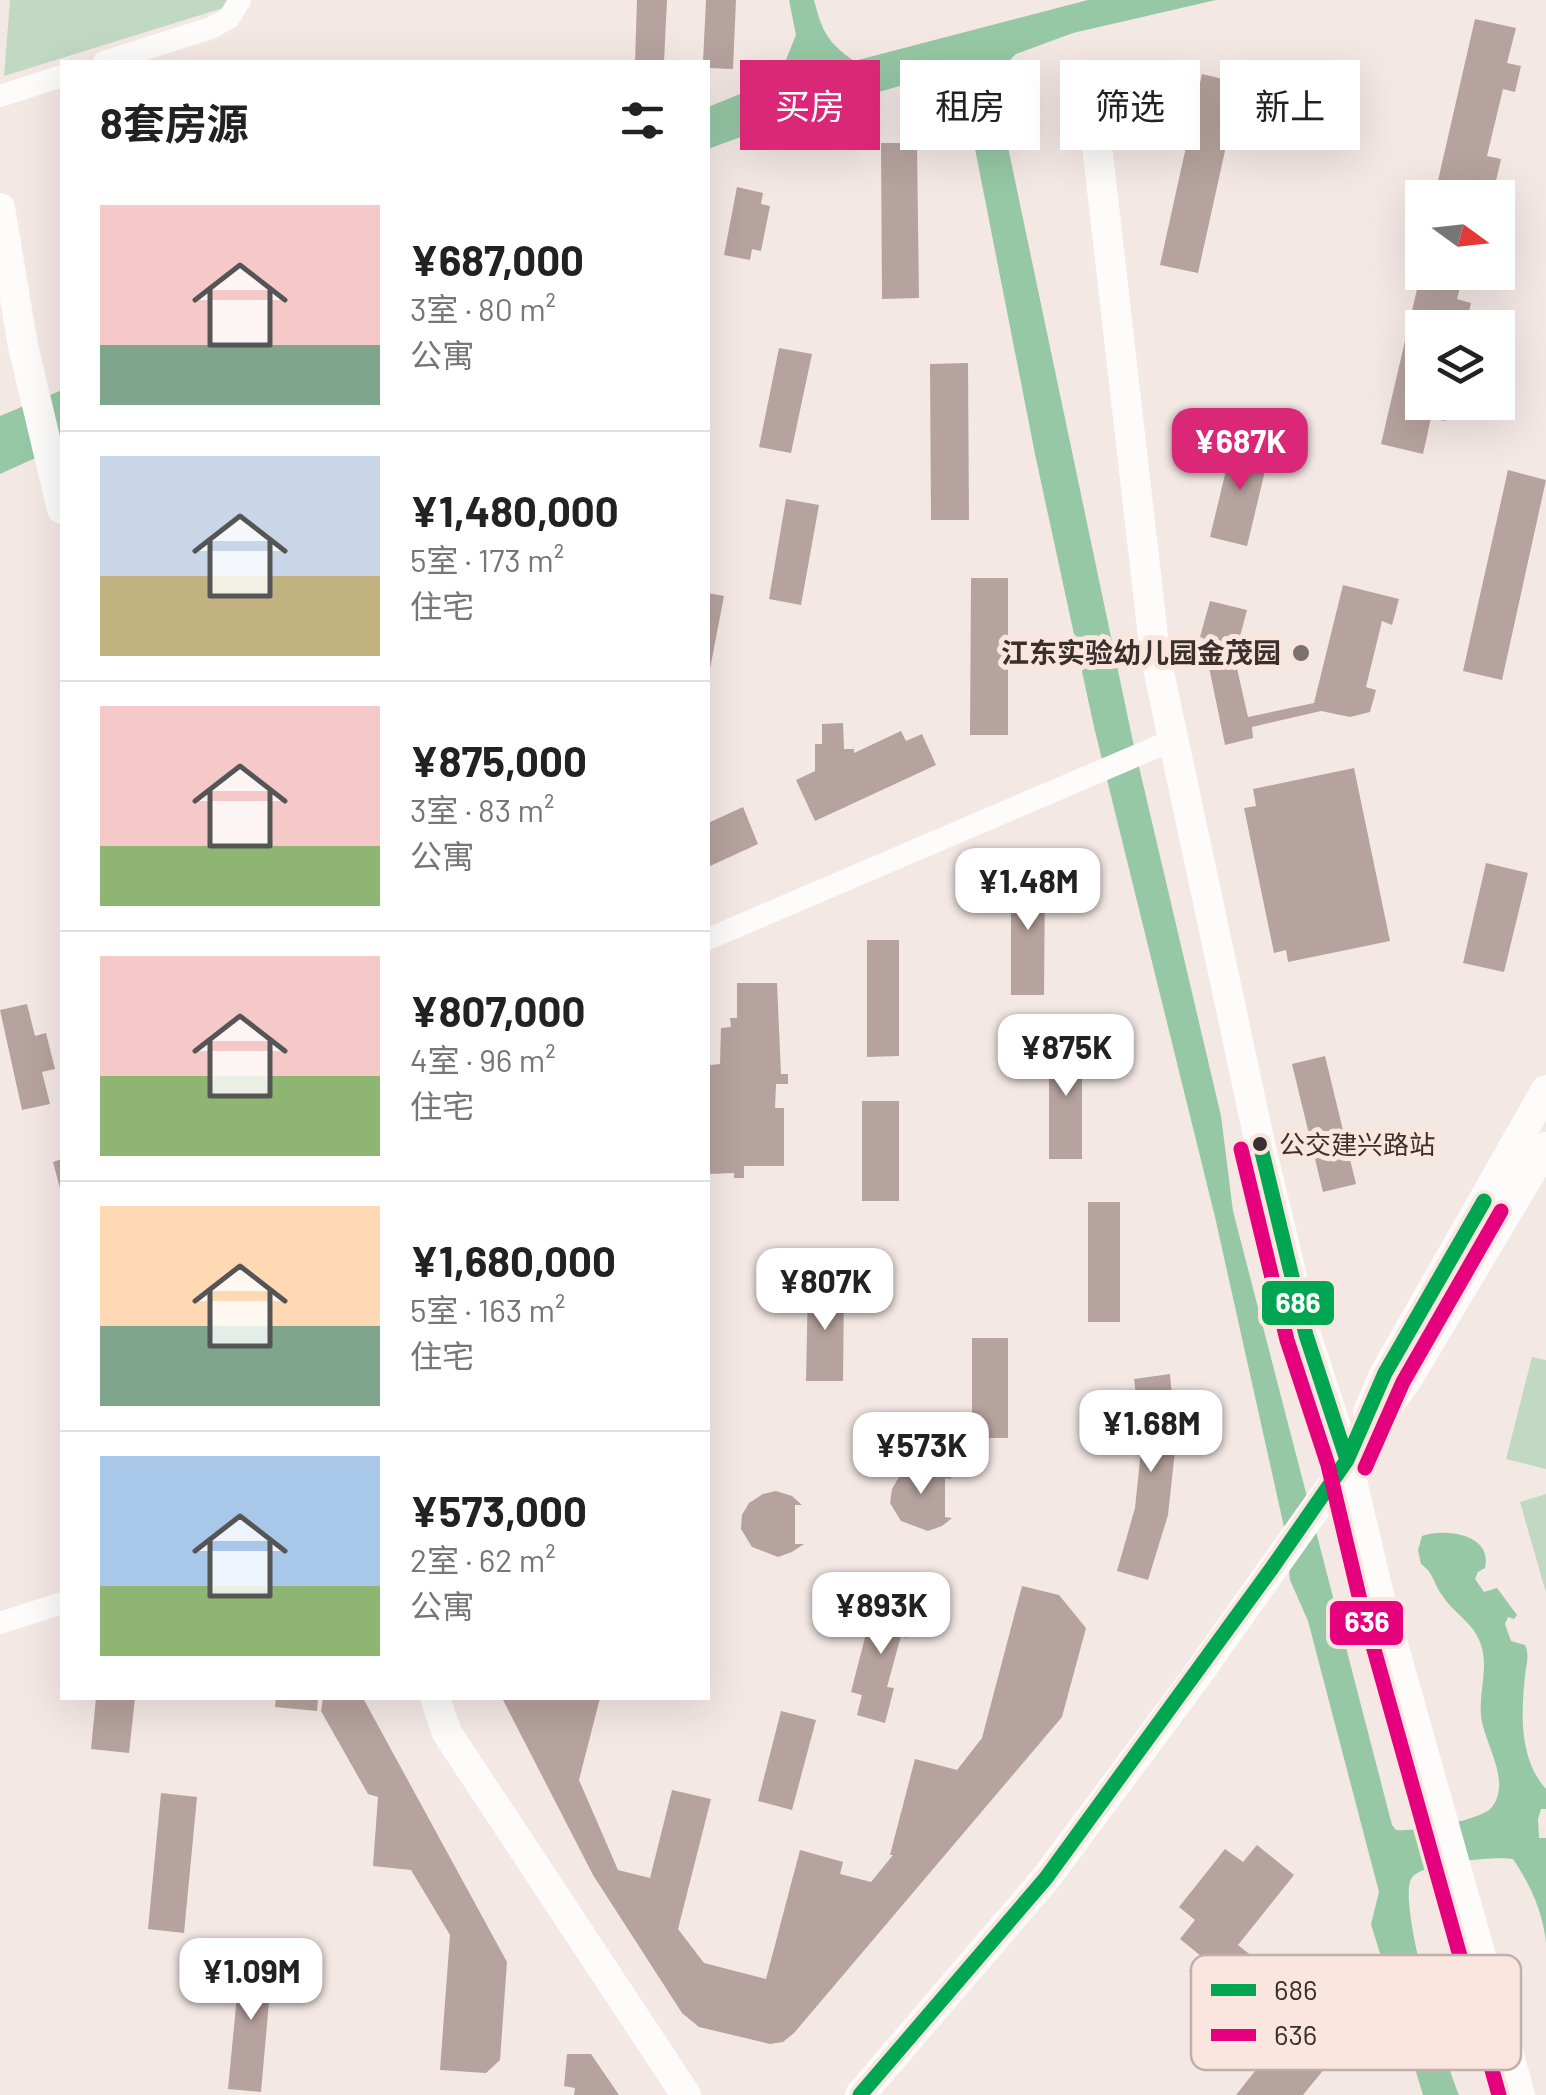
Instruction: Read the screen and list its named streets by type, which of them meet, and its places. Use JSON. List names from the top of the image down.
{
  "places": ["江东实验幼儿园金茂园", "公交建兴路站"],
  "lines": ["transit line 686", "transit line 636"],
  "legend": ["686", "636"],
  "north": "right",
  "page": {
    "chip": [
      "买房",
      "租房",
      "筛选",
      "新上"
    ],
    "heading": "8套房源",
    "list": [
      {
        "name": "¥687,000",
        "note": "3室 · 80 m² · 公寓"
      },
      {
        "name": "¥1,480,000",
        "note": "5室 · 173 m² · 住宅"
      },
      {
        "name": "¥875,000",
        "note": "3室 · 83 m² · 公寓"
      },
      {
        "name": "¥807,000",
        "note": "4室 · 96 m² · 住宅"
      },
      {
        "name": "¥1,680,000",
        "note": "5室 · 163 m² · 住宅"
      },
      {
        "name": "¥573,000",
        "note": "2室 · 62 m² · 公寓"
      }
    ],
    "price": [
      "¥687K",
      "¥1.48M",
      "¥875K",
      "¥807K",
      "¥1.68M",
      "¥573K",
      "¥893K",
      "¥1.09M"
    ]
  }
}
